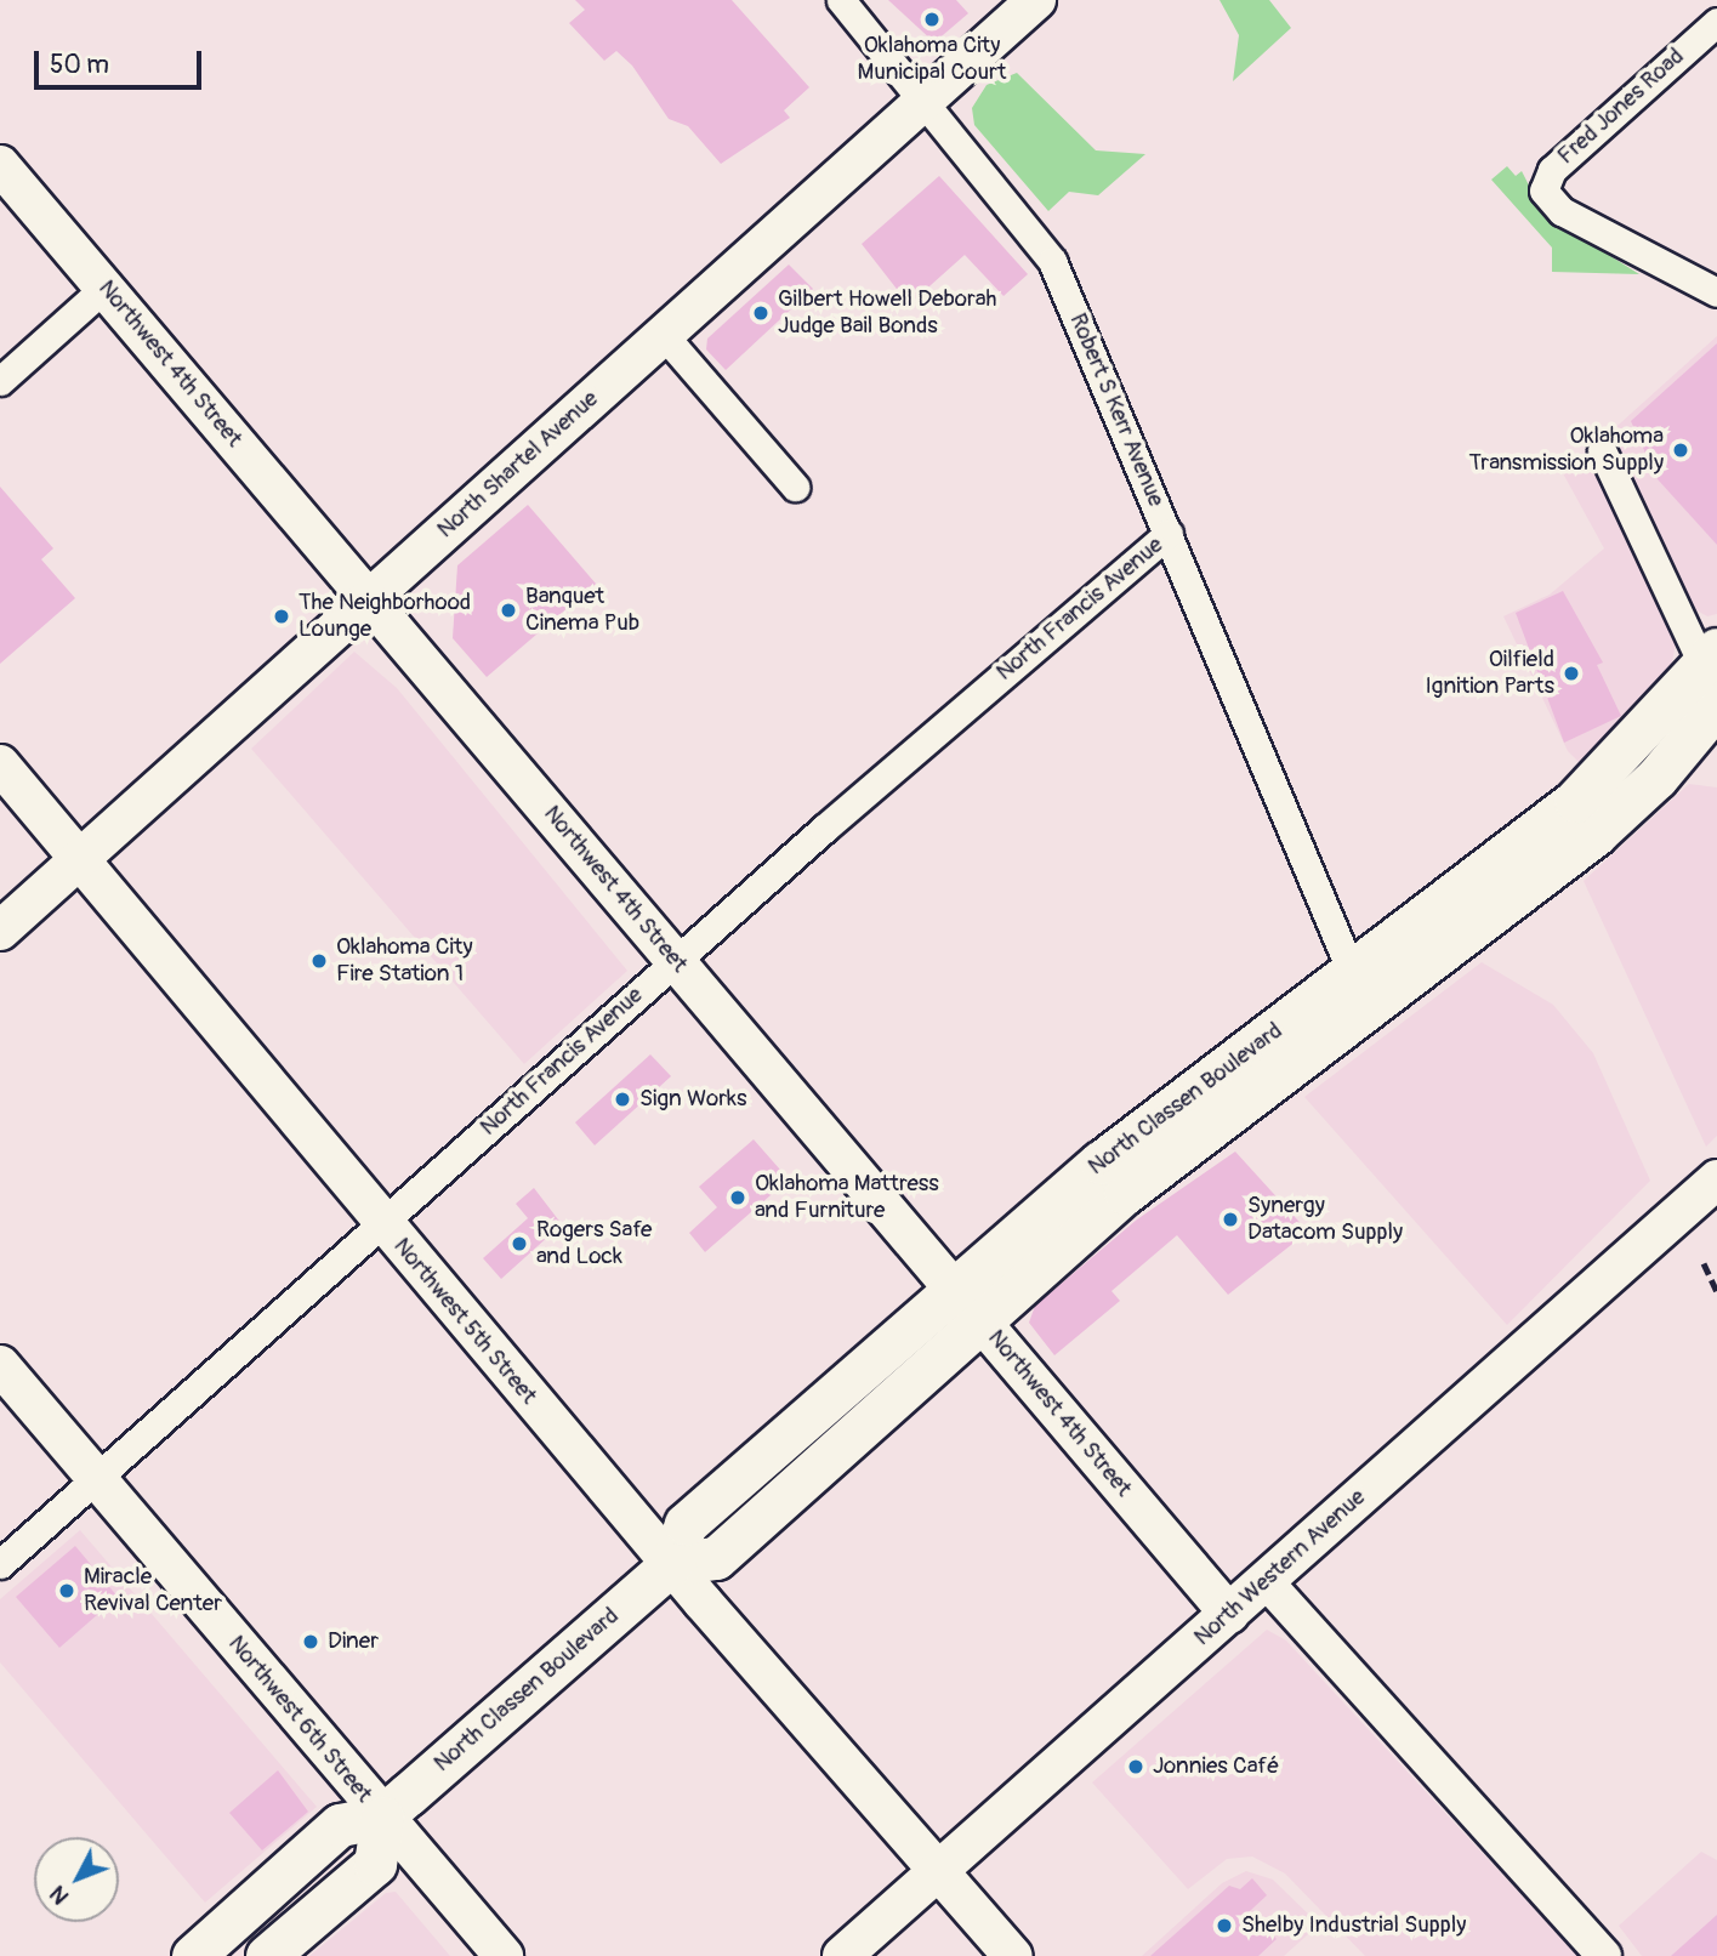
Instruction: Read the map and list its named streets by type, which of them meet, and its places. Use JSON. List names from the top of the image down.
{
  "streets": {
    "main road": [
      "Northwest 4th Street",
      "North Shartel Avenue",
      "North Classen Boulevard",
      "Northwest 5th Street",
      "North Western Avenue",
      "Northwest 6th Street"
    ],
    "street": ["Fred Jones Road", "Robert S Kerr Avenue", "North Francis Avenue"]
  },
  "crossings": [
    ["Northwest 4th Street", "North Shartel Avenue"],
    ["Northwest 4th Street", "North Francis Avenue"],
    ["Northwest 4th Street", "North Classen Boulevard"],
    ["Northwest 4th Street", "North Western Avenue"],
    ["Robert S Kerr Avenue", "North Shartel Avenue"],
    ["Robert S Kerr Avenue", "North Francis Avenue"],
    ["Robert S Kerr Avenue", "North Classen Boulevard"],
    ["North Shartel Avenue", "Northwest 5th Street"],
    ["North Francis Avenue", "Northwest 5th Street"],
    ["North Francis Avenue", "Northwest 6th Street"],
    ["North Classen Boulevard", "Northwest 5th Street"],
    ["North Classen Boulevard", "Northwest 6th Street"],
    ["Northwest 5th Street", "North Western Avenue"]
  ],
  "places": [
    "Oklahoma City Municipal Court",
    "Gilbert Howell Deborah Judge Bail Bonds",
    "Oklahoma Transmission Supply",
    "Banquet Cinema Pub",
    "The Neighborhood Lounge",
    "Oilfield Ignition Parts",
    "Oklahoma City Fire Station 1",
    "Sign Works",
    "Oklahoma Mattress and Furniture",
    "Synergy Datacom Supply",
    "Rogers Safe and Lock",
    "Miracle Revival Center",
    "Diner",
    "Jonnies Café",
    "Shelby Industrial Supply"
  ],
  "scale_bar": "50 m",
  "north": "bottom left"
}
